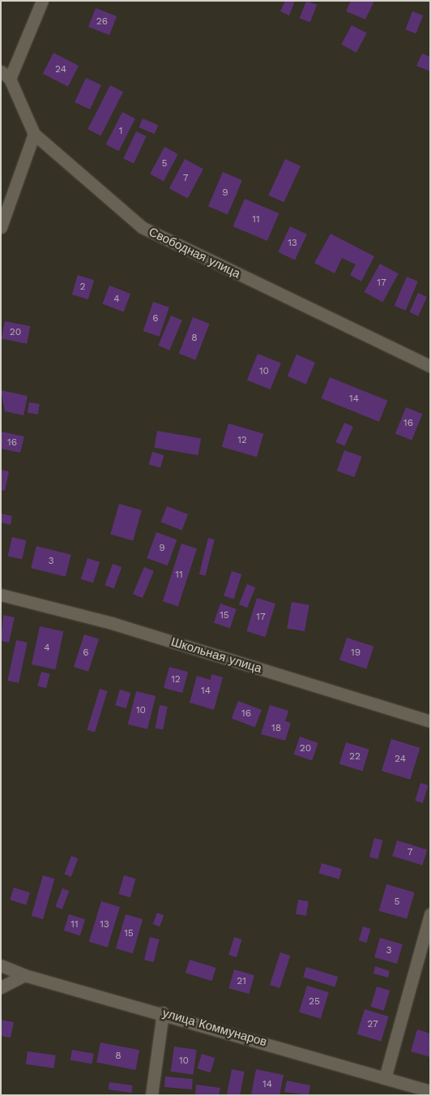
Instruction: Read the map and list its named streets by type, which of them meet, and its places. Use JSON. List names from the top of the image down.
{
  "streets": {
    "street": ["Свободная улица", "Школьная улица", "улица Коммунаров"]
  },
  "house_numbers": [
    "26",
    "24",
    "1",
    "5",
    "7",
    "9",
    "11",
    "13",
    "17",
    "2",
    "4",
    "6",
    "20",
    "8",
    "10",
    "14",
    "16",
    "12",
    "16",
    "9",
    "3",
    "11",
    "15",
    "17",
    "4",
    "6",
    "19",
    "12",
    "14",
    "10",
    "16",
    "18",
    "20",
    "22",
    "24",
    "7",
    "5",
    "11",
    "13",
    "15",
    "3",
    "21",
    "25",
    "27",
    "8",
    "10",
    "14"
  ]
}
